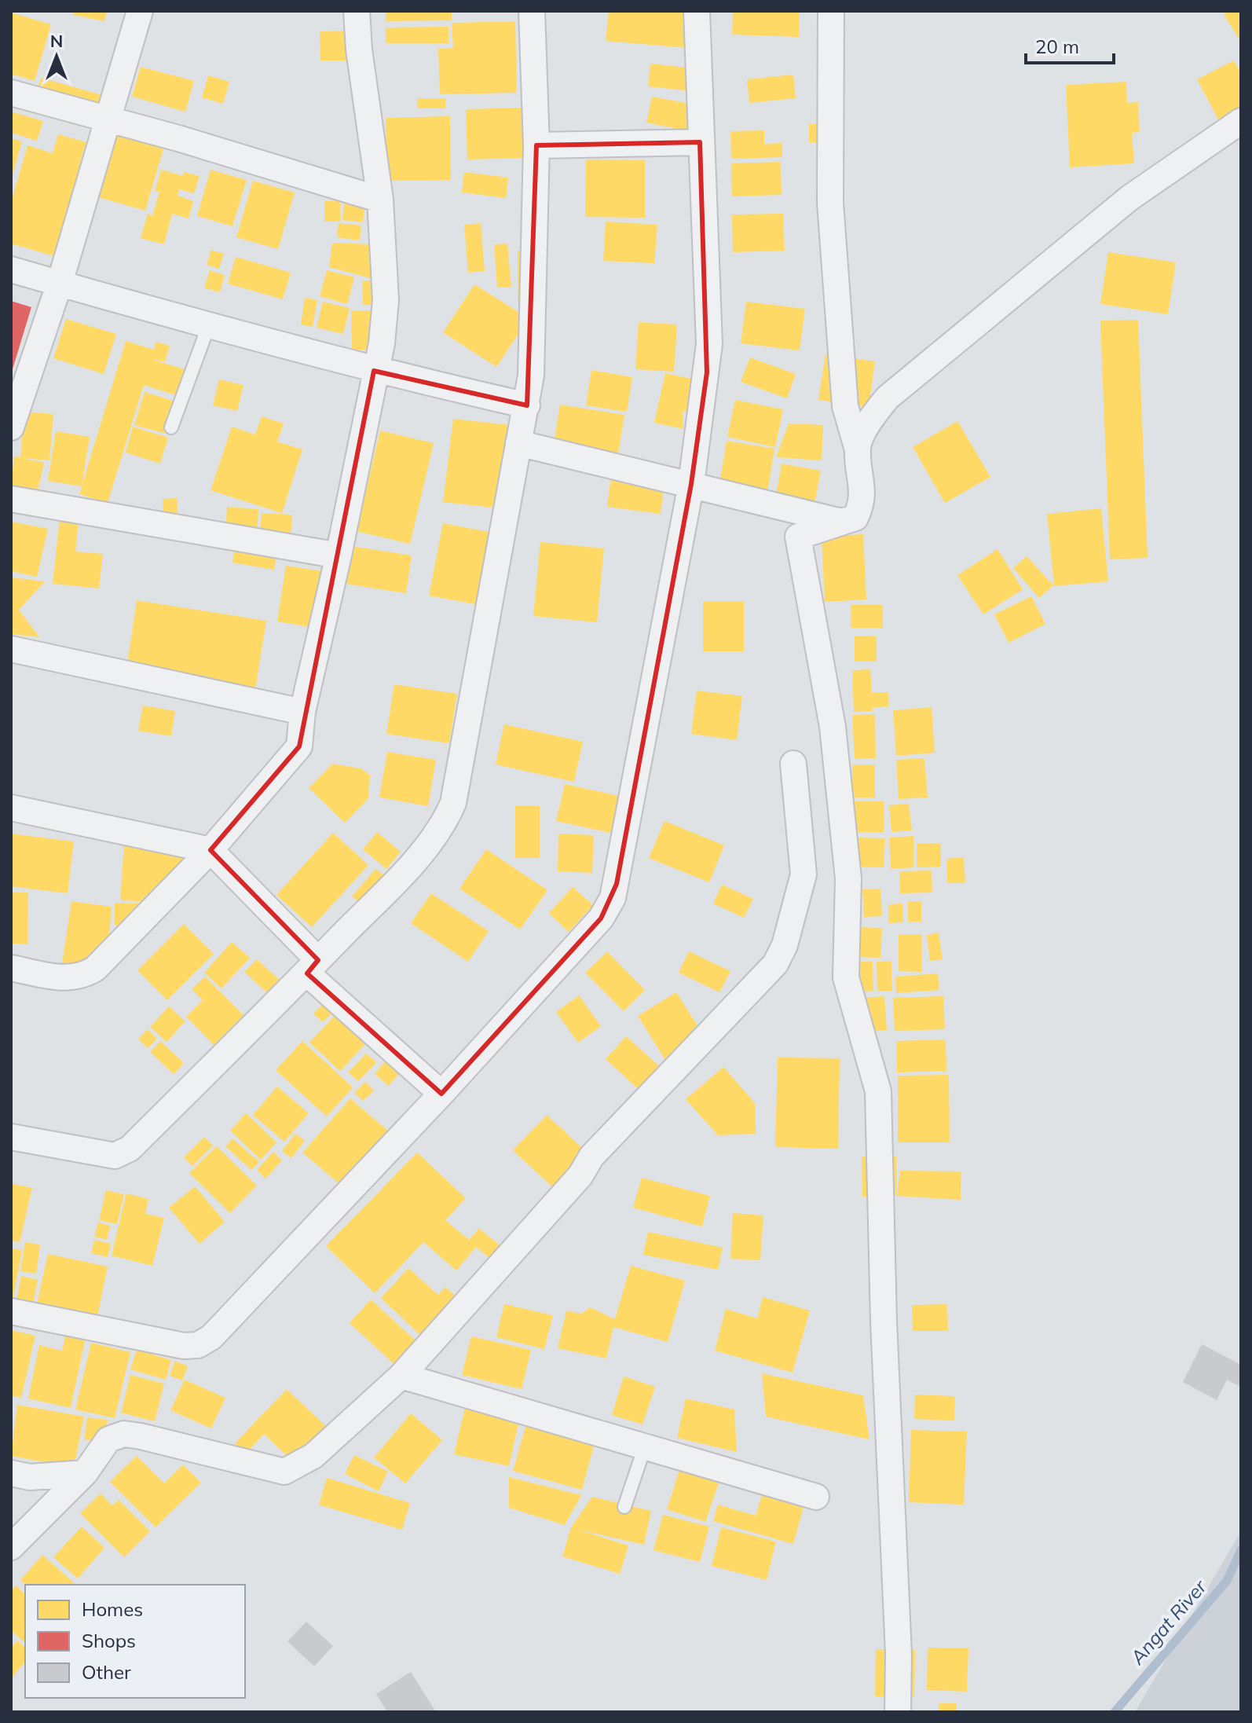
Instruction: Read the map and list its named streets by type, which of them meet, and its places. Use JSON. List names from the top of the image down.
{
  "water": ["Angat River"],
  "legend": ["Homes", "Shops", "Other"],
  "scale_bar": "20 m",
  "north": "top"
}
